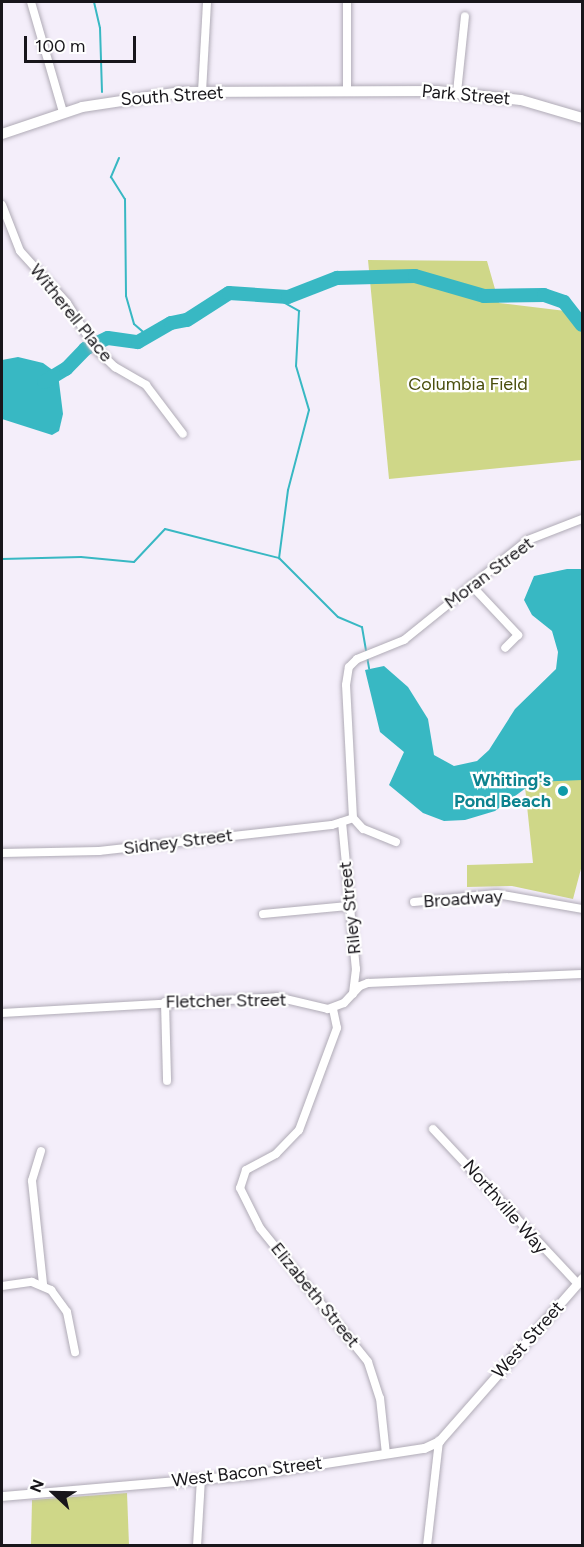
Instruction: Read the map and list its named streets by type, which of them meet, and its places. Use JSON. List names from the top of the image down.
{
  "streets": {
    "main road": ["Park Street", "South Street"],
    "street": [
      "Witherell Place",
      "Moran Street",
      "Sidney Street",
      "Broadway",
      "Riley Street",
      "Fletcher Street",
      "Northville Way",
      "Elizabeth Street",
      "West Street",
      "West Bacon Street"
    ]
  },
  "crossings": [
    ["Park Street", "South Street"],
    ["Moran Street", "Sidney Street"],
    ["Sidney Street", "Riley Street"],
    ["Fletcher Street", "Elizabeth Street"],
    ["Northville Way", "West Street"],
    ["Elizabeth Street", "West Bacon Street"],
    ["West Street", "West Bacon Street"]
  ],
  "parks": ["Columbia Field"],
  "places": ["Whiting's Pond Beach"],
  "scale_bar": "100 m",
  "north": "left"
}
